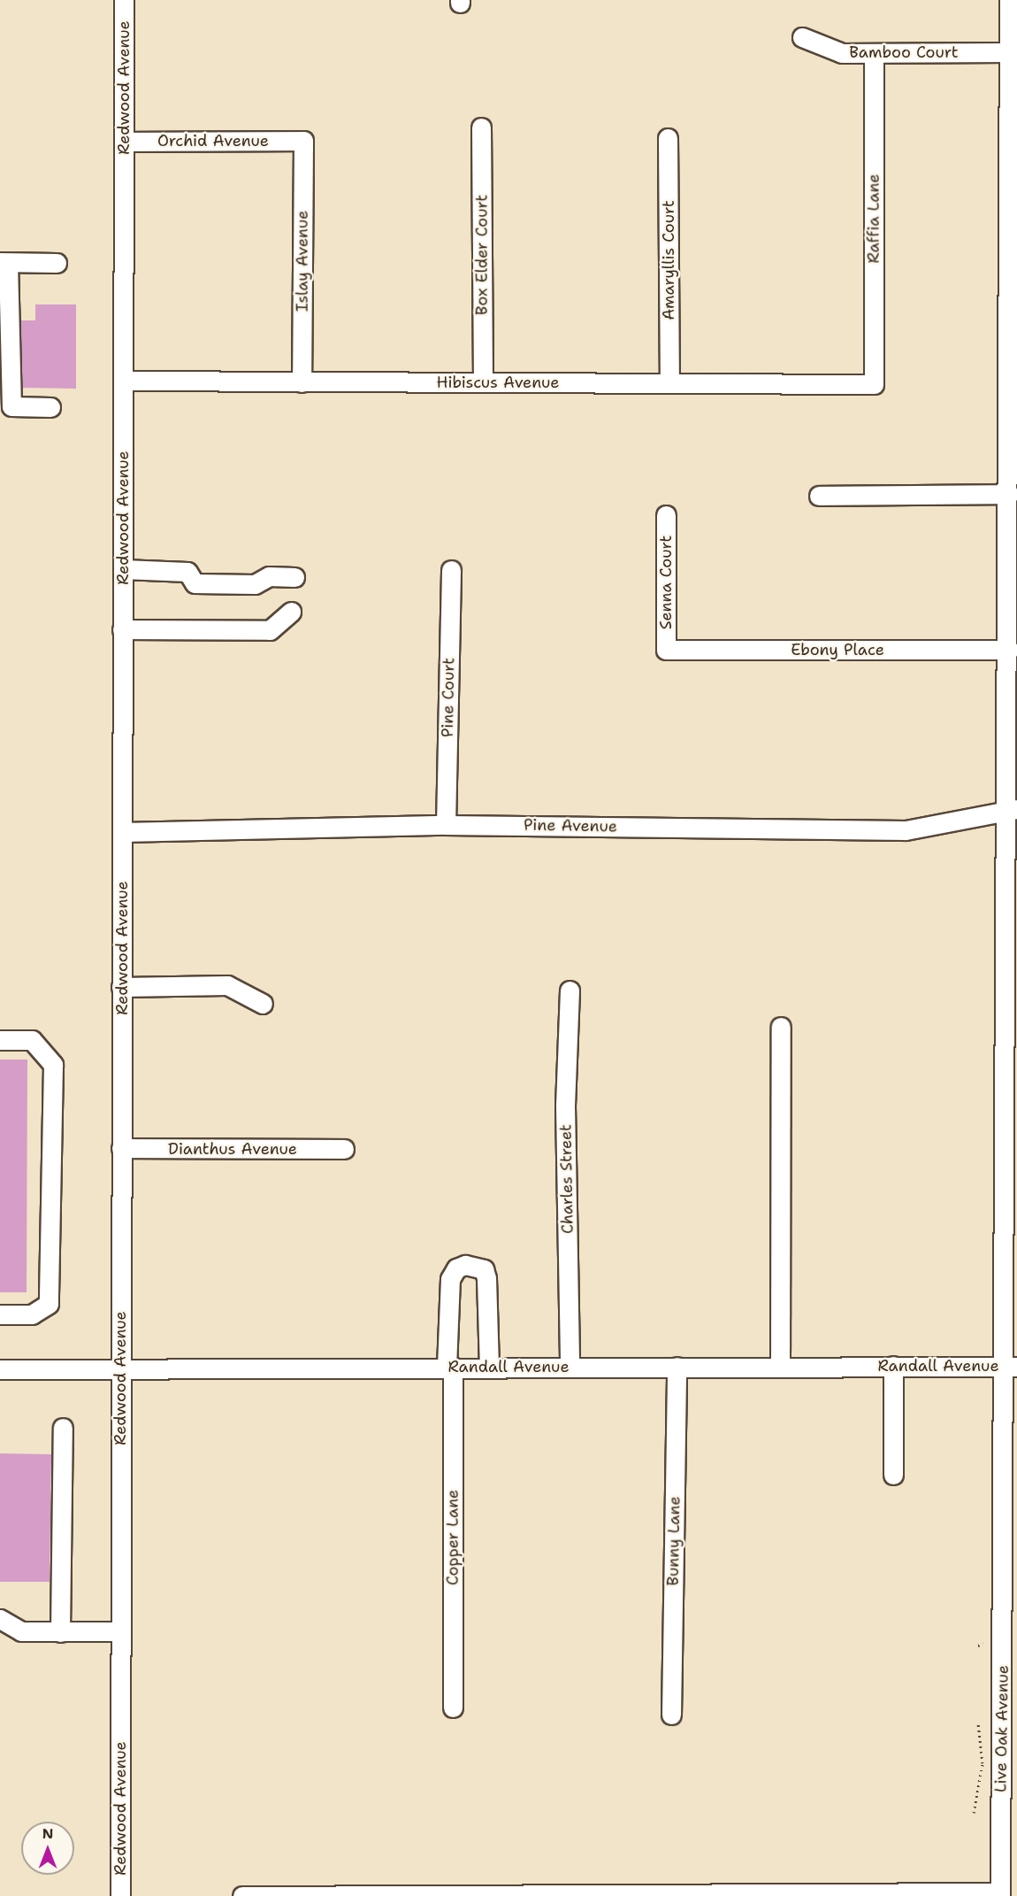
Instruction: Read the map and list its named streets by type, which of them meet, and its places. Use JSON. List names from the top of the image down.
{
  "streets": {
    "street": [
      "Bamboo Court",
      "Redwood Avenue",
      "Orchid Avenue",
      "Raffia Lane",
      "Box Elder Court",
      "Amaryllis Court",
      "Islay Avenue",
      "Hibiscus Avenue",
      "Senna Court",
      "Ebony Place",
      "Pine Court",
      "Pine Avenue",
      "Dianthus Avenue",
      "Charles Street",
      "Randall Avenue",
      "Copper Lane",
      "Bunny Lane",
      "Live Oak Avenue"
    ]
  },
  "crossings": [
    ["Bamboo Court", "Raffia Lane"],
    ["Bamboo Court", "Live Oak Avenue"],
    ["Redwood Avenue", "Orchid Avenue"],
    ["Redwood Avenue", "Hibiscus Avenue"],
    ["Redwood Avenue", "Pine Avenue"],
    ["Redwood Avenue", "Dianthus Avenue"],
    ["Redwood Avenue", "Randall Avenue"],
    ["Orchid Avenue", "Islay Avenue"],
    ["Raffia Lane", "Hibiscus Avenue"],
    ["Box Elder Court", "Hibiscus Avenue"],
    ["Amaryllis Court", "Hibiscus Avenue"],
    ["Islay Avenue", "Hibiscus Avenue"],
    ["Senna Court", "Ebony Place"],
    ["Ebony Place", "Live Oak Avenue"],
    ["Pine Court", "Pine Avenue"],
    ["Pine Avenue", "Live Oak Avenue"],
    ["Charles Street", "Randall Avenue"],
    ["Randall Avenue", "Copper Lane"],
    ["Randall Avenue", "Bunny Lane"],
    ["Randall Avenue", "Live Oak Avenue"]
  ],
  "north": "top"
}
